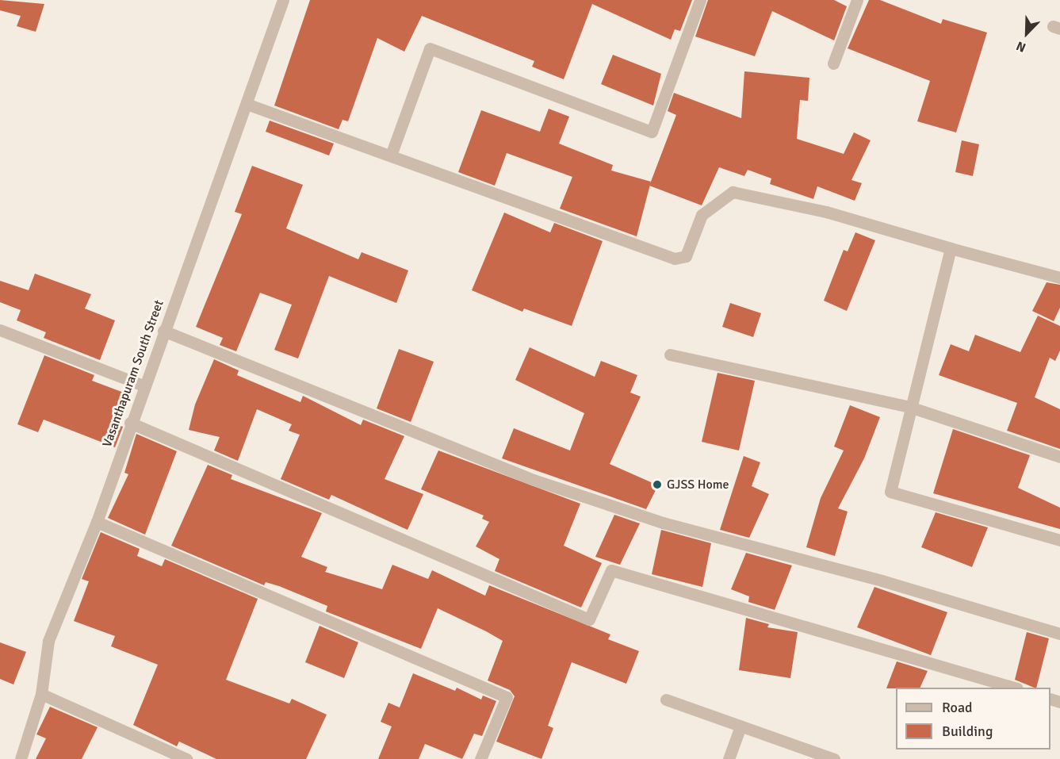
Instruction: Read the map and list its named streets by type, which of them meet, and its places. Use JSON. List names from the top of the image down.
{
  "streets": {
    "street": ["Vasanthapuram South Street"]
  },
  "places": ["GJSS Home"],
  "legend": ["Road", "Building"],
  "north": "bottom left"
}
